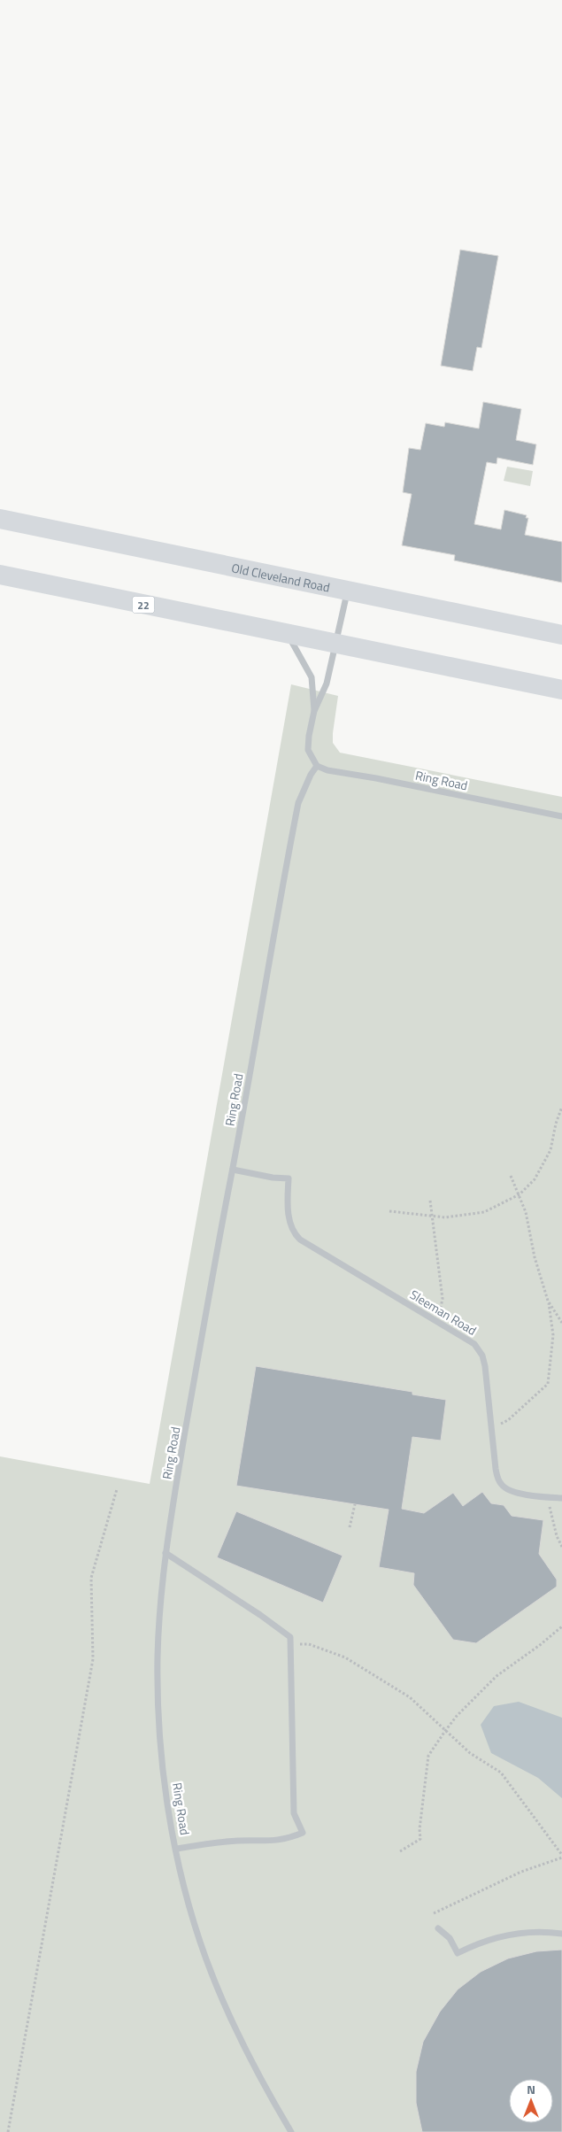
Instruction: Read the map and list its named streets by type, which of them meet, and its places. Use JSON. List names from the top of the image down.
{
  "streets": {
    "highway": ["Old Cleveland Road", "22"],
    "lane": ["Ring Road", "Sleeman Road"]
  },
  "crossings": [
    ["Ring Road", "Sleeman Road"]
  ],
  "north": "top"
}
